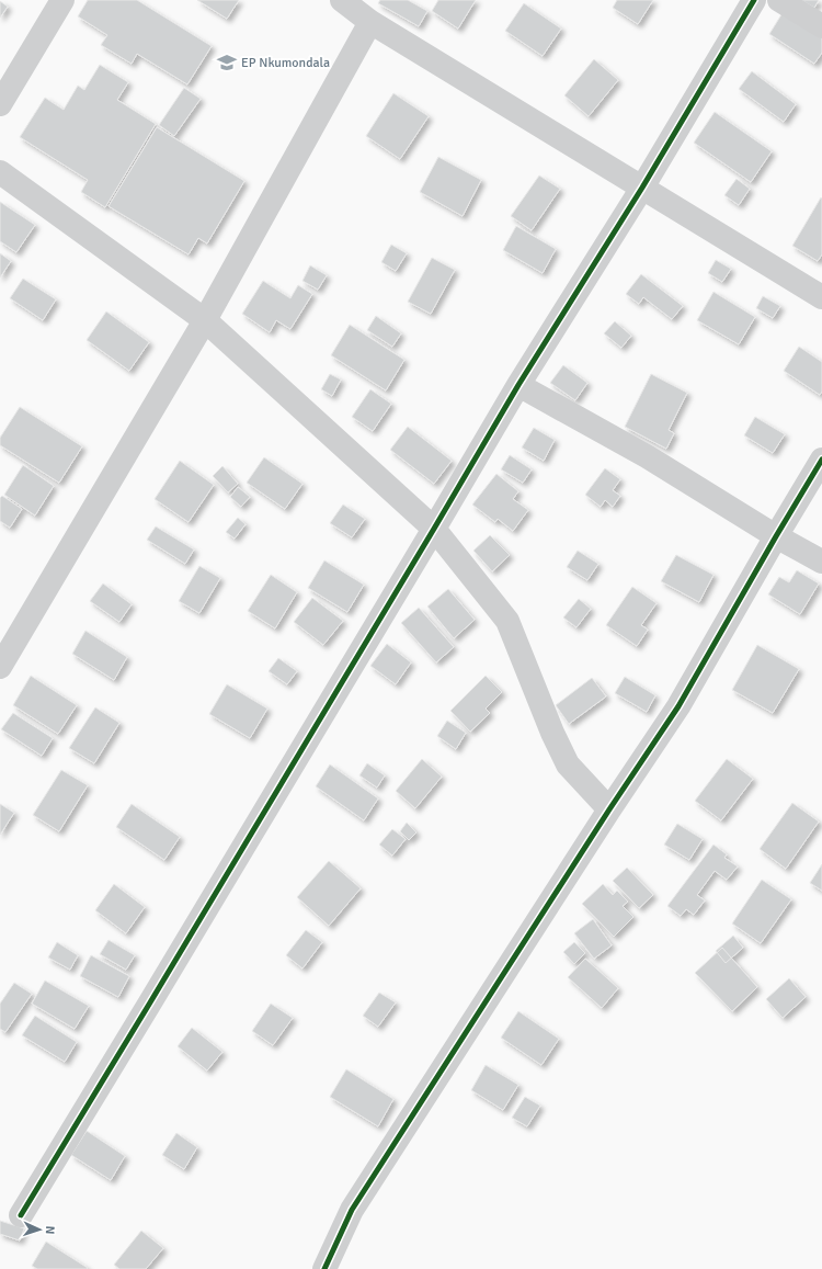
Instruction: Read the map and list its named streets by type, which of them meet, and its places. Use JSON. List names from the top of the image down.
{
  "places": {
    "school or university": ["EP Nkumondala"]
  },
  "north": "right"
}
